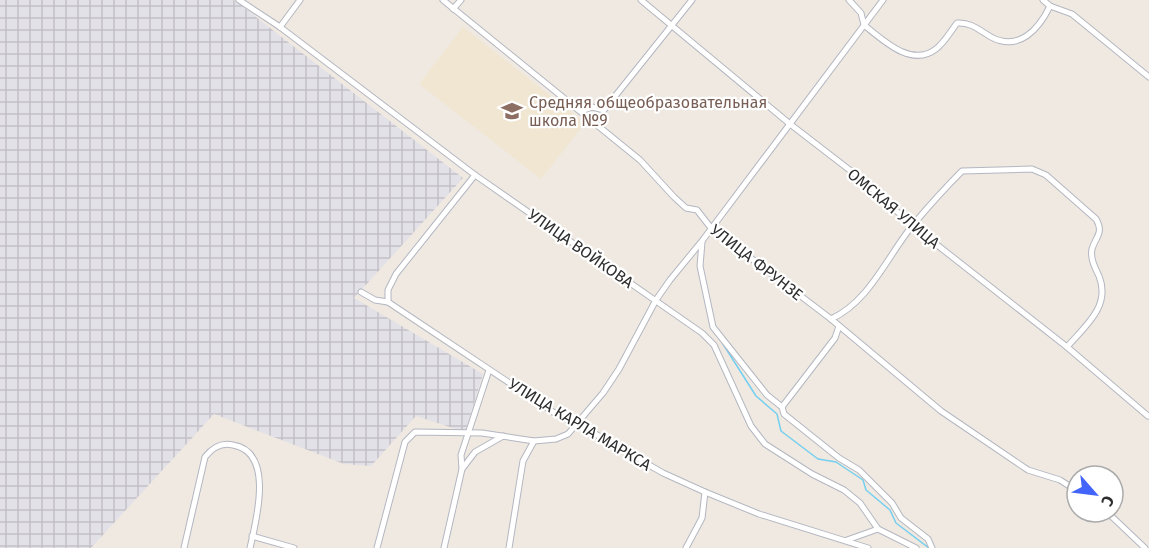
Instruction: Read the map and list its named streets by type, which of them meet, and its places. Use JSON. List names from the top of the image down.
{
  "streets": {
    "street": [
      "ОМСКАЯ УЛИЦА",
      "УЛИЦА ВОЙКОВА",
      "УЛИЦА ФРУНЗЕ",
      "УЛИЦА КАРЛА МАРКСА"
    ]
  },
  "places": {
    "school or university": ["Средняя общеобразовательная школа №9"]
  },
  "north": "bottom right"
}
